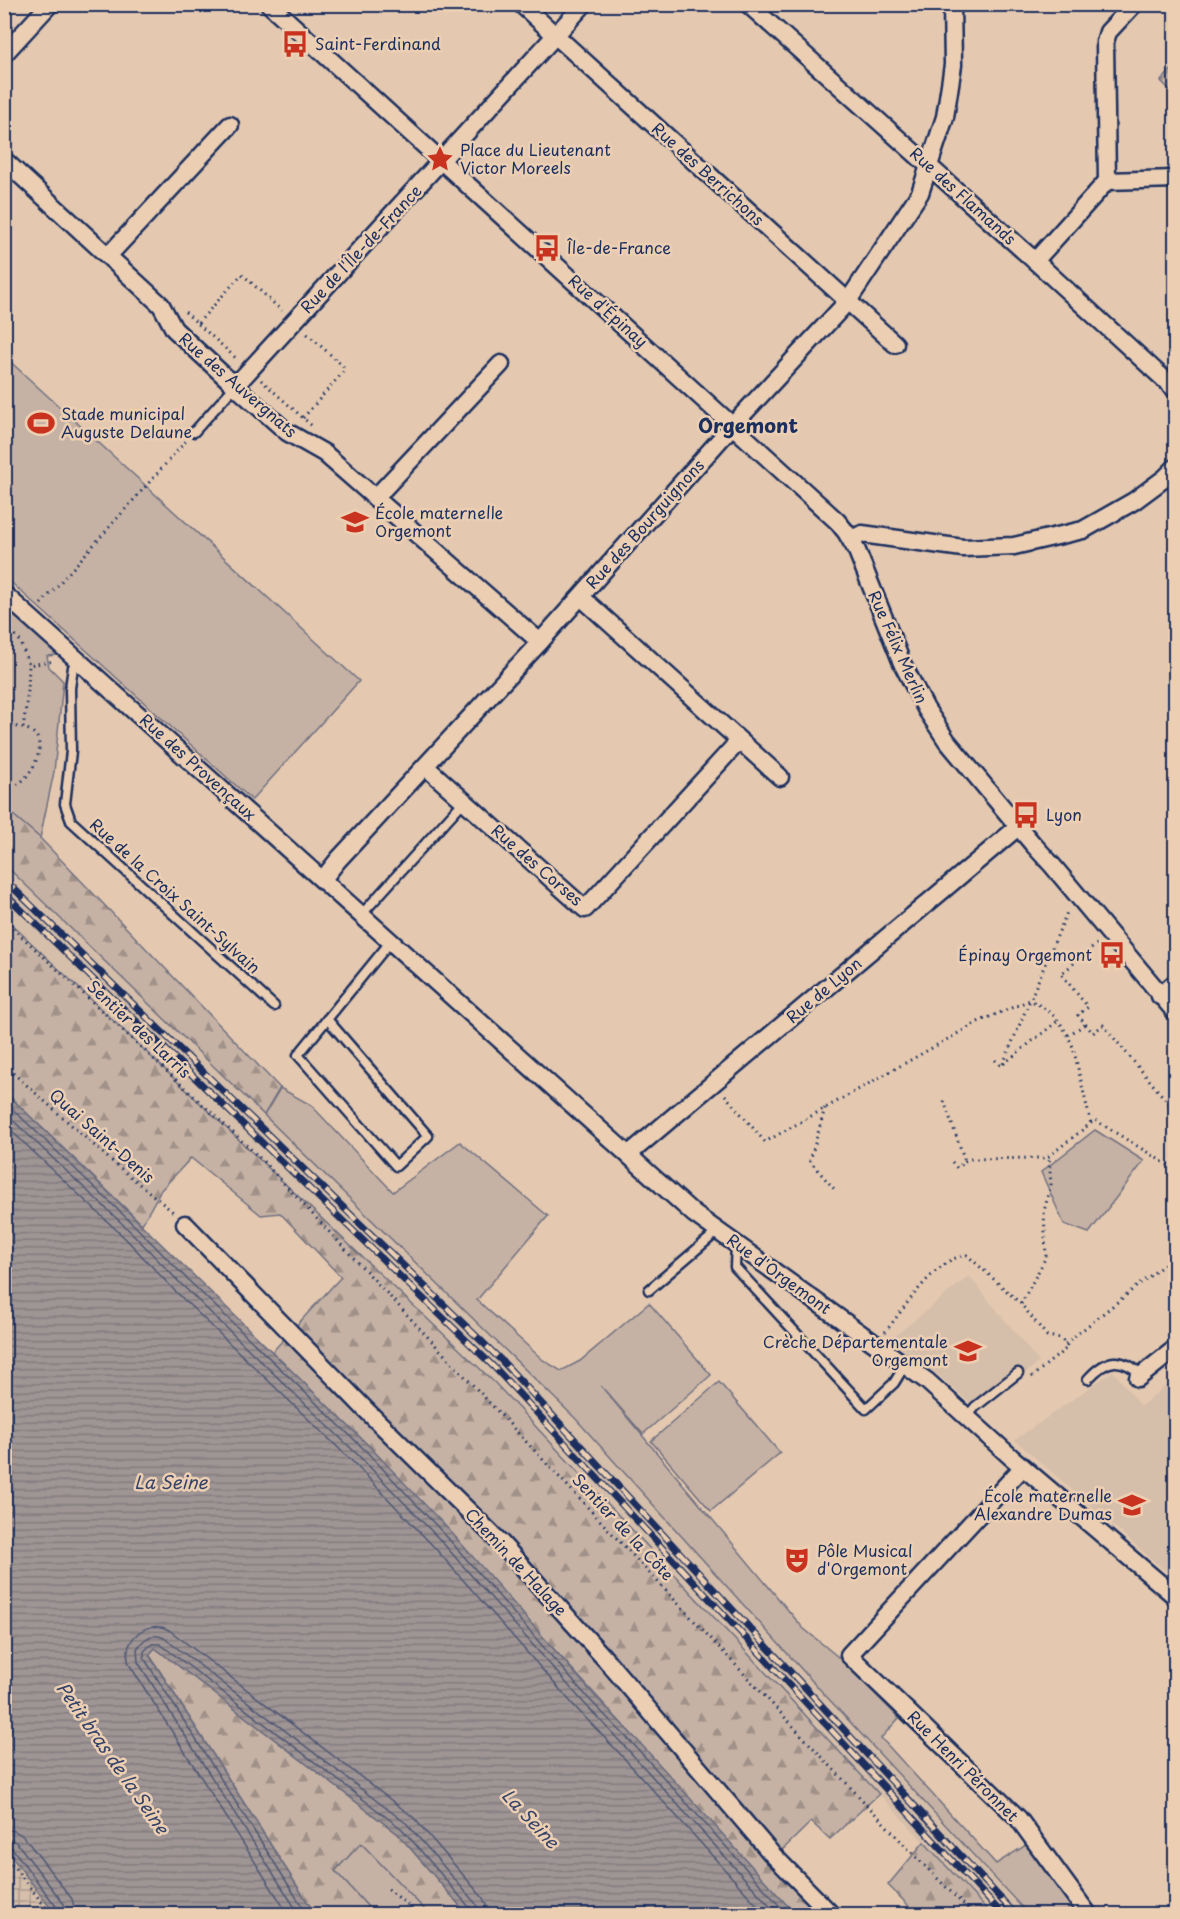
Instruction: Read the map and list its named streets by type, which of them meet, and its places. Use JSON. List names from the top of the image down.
{
  "streets": {
    "street": [
      "Rue des Berrichons",
      "Rue des Flamands",
      "Rue de l'Île-de-France",
      "Rue d'Épinay",
      "Rue des Auvergnats",
      "Rue des Bourguignons",
      "Rue Félix Merlin",
      "Rue des Provençaux",
      "Rue des Corses",
      "Rue de Lyon",
      "Rue d'Orgemont",
      "Chemin de Halage",
      "Rue Henri Péronnet"
    ],
    "lane": ["Rue de la Croix Saint-Sylvain"],
    "path": ["Sentier des Larris", "Quai Saint-Denis", "Sentier de la Côte"]
  },
  "crossings": [
    ["Rue des Berrichons", "Rue de l'Île-de-France"],
    ["Rue des Berrichons", "Rue des Bourguignons"],
    ["Rue des Flamands", "Rue des Bourguignons"],
    ["Rue de l'Île-de-France", "Rue d'Épinay"],
    ["Rue de l'Île-de-France", "Rue des Auvergnats"],
    ["Rue d'Épinay", "Rue des Bourguignons"],
    ["Rue d'Épinay", "Rue Félix Merlin"],
    ["Rue des Auvergnats", "Rue des Bourguignons"],
    ["Rue des Bourguignons", "Rue Félix Merlin"],
    ["Rue des Bourguignons", "Rue des Provençaux"],
    ["Rue des Bourguignons", "Rue des Corses"],
    ["Rue Félix Merlin", "Rue de Lyon"],
    ["Rue des Provençaux", "Rue de la Croix Saint-Sylvain"],
    ["Rue des Provençaux", "Rue d'Orgemont"],
    ["Rue de Lyon", "Rue d'Orgemont"],
    ["Sentier des Larris", "Sentier de la Côte"],
    ["Quai Saint-Denis", "Chemin de Halage"],
    ["Rue d'Orgemont", "Rue Henri Péronnet"]
  ],
  "districts": ["Orgemont"],
  "water": ["La Seine", "Petit bras de la Seine"],
  "places": {
    "bus stop": [
      "Saint-Ferdinand",
      "Île-de-France",
      "Lyon",
      "Épinay Orgemont"
    ],
    "place": ["Place du Lieutenant Victor Moreels"],
    "sports": ["Stade municipal Auguste Delaune"],
    "school or university": ["École maternelle Orgemont", "Crèche Départementale Orgemont", "École maternelle Alexandre Dumas"],
    "theatre": ["Pôle Musical d'Orgemont"]
  }
}
